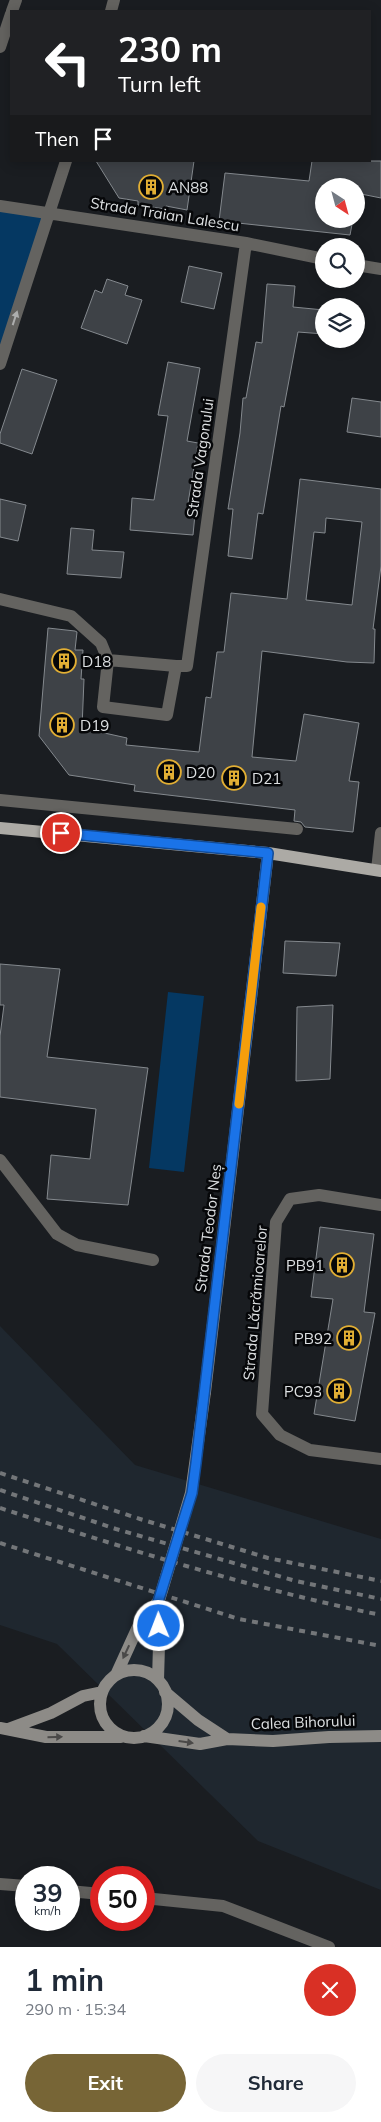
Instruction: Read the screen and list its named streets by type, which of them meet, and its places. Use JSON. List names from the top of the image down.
{
  "streets": {
    "main road": ["Strada Teodor Neș", "Calea Bihorului"],
    "street": ["Strada Traian Lalescu", "Strada Vagonului", "Strada Lăcrămioarelor"]
  },
  "crossings": [
    ["Strada Traian Lalescu", "Strada Vagonului"],
    ["Strada Teodor Neș", "Calea Bihorului"]
  ],
  "places": {
    "building": [
      "AN88",
      "D18",
      "D19",
      "D20",
      "D21",
      "PB91",
      "PB92",
      "PC93"
    ]
  },
  "north": "bottom right",
  "page": {
    "turn": ["230 m", "Turn left"],
    "then": "Then",
    "speed": "39 km/h",
    "limit": "50",
    "heading": ["1 min", "290 m · 15:34"],
    "buttons": ["Exit", "Share"]
  }
}
